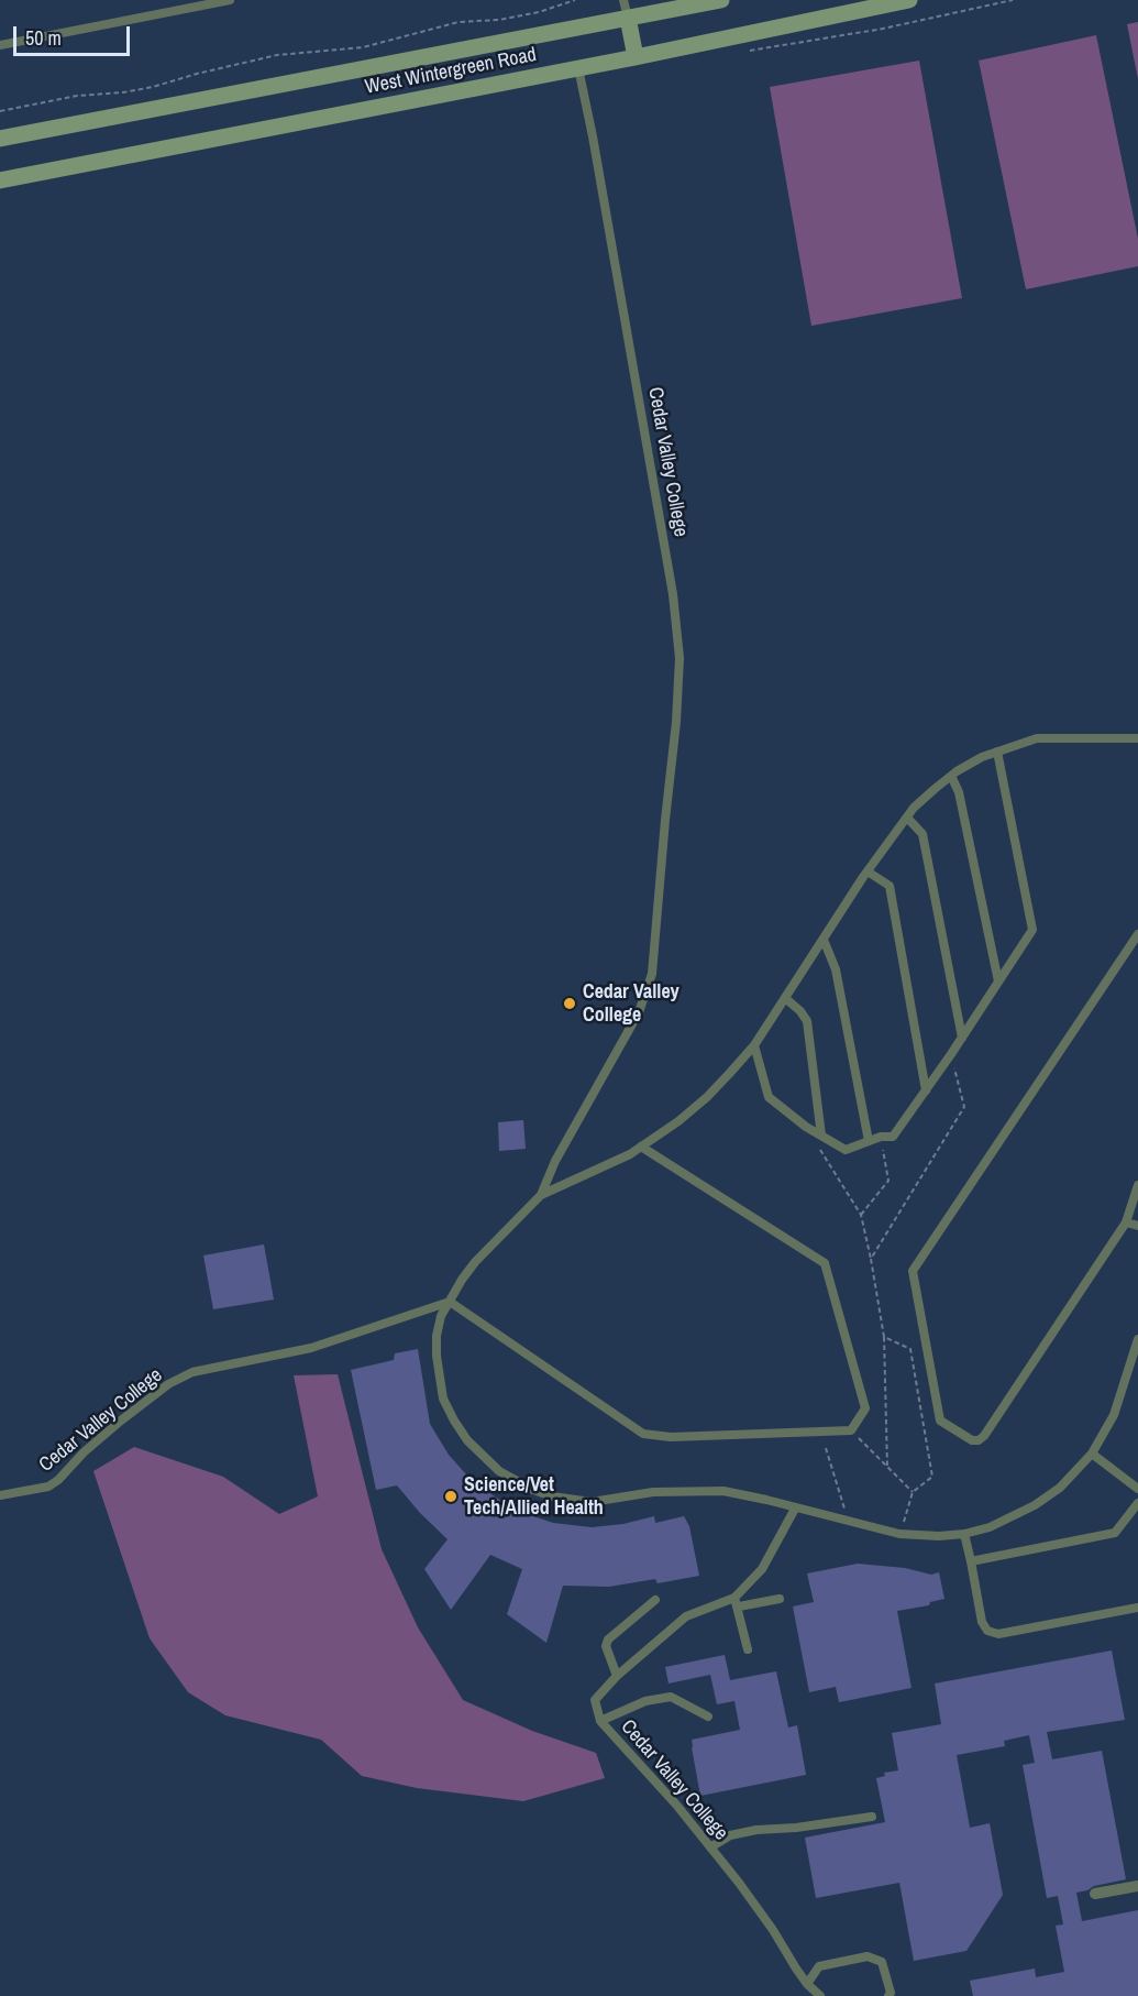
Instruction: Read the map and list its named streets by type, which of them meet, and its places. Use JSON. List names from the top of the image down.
{
  "streets": {
    "main road": ["West Wintergreen Road"],
    "lane": ["Cedar Valley College"]
  },
  "crossings": [
    ["West Wintergreen Road", "Cedar Valley College"]
  ],
  "places": ["Cedar Valley College", "Science/Vet Tech/Allied Health"],
  "scale_bar": "50 m"
}
